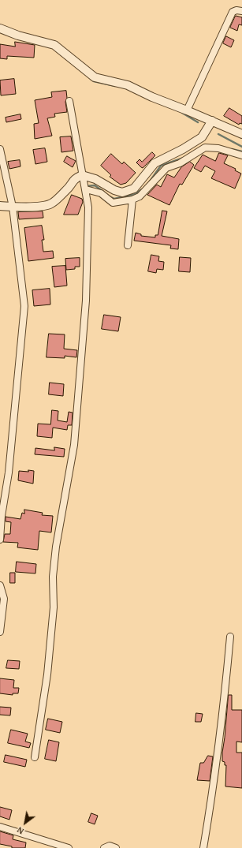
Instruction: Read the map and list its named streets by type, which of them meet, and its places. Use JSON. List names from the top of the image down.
{
  "north": "bottom left"
}
